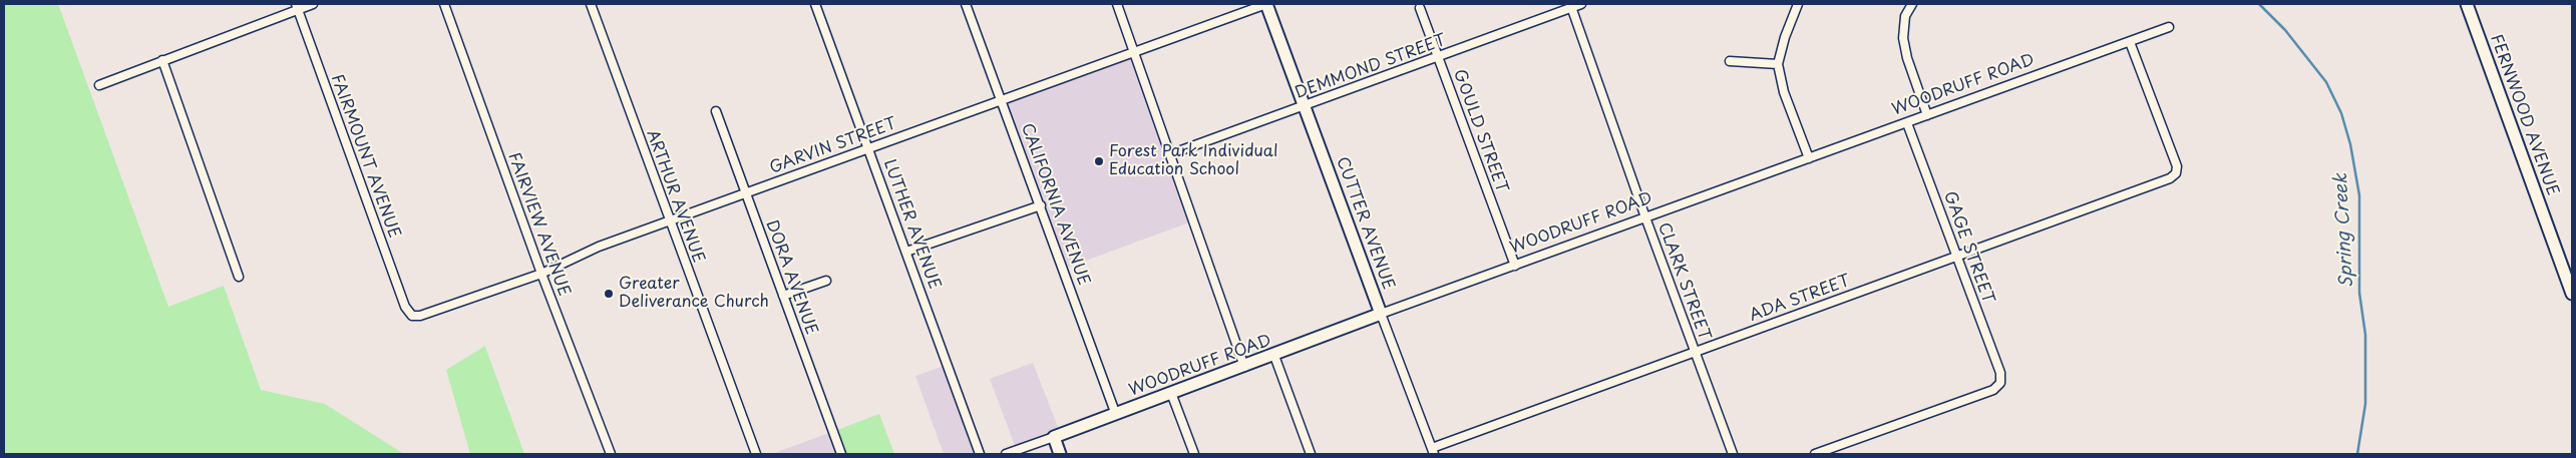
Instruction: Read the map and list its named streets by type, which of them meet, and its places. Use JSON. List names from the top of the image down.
{
  "streets": {
    "street": [
      "DEMMOND STREET",
      "WOODRUFF ROAD",
      "FERNWOOD AVENUE",
      "GOULD STREET",
      "GARVIN STREET",
      "FAIRMOUNT AVENUE",
      "ARTHUR AVENUE",
      "CALIFORNIA AVENUE",
      "CUTTER AVENUE",
      "FAIRVIEW AVENUE",
      "LUTHER AVENUE",
      "GAGE STREET",
      "DORA AVENUE",
      "CLARK STREET",
      "ADA STREET"
    ]
  },
  "crossings": [
    ["DEMMOND STREET", "GOULD STREET"],
    ["DEMMOND STREET", "CUTTER AVENUE"],
    ["DEMMOND STREET", "CLARK STREET"],
    ["WOODRUFF ROAD", "GOULD STREET"],
    ["WOODRUFF ROAD", "CALIFORNIA AVENUE"],
    ["WOODRUFF ROAD", "CUTTER AVENUE"],
    ["WOODRUFF ROAD", "GAGE STREET"],
    ["WOODRUFF ROAD", "CLARK STREET"],
    ["WOODRUFF ROAD", "ADA STREET"],
    ["GARVIN STREET", "FAIRMOUNT AVENUE"],
    ["GARVIN STREET", "ARTHUR AVENUE"],
    ["GARVIN STREET", "CALIFORNIA AVENUE"],
    ["GARVIN STREET", "CUTTER AVENUE"],
    ["GARVIN STREET", "FAIRVIEW AVENUE"],
    ["GARVIN STREET", "LUTHER AVENUE"],
    ["GARVIN STREET", "DORA AVENUE"],
    ["CUTTER AVENUE", "ADA STREET"],
    ["GAGE STREET", "ADA STREET"],
    ["CLARK STREET", "ADA STREET"]
  ],
  "water": ["Spring Creek"],
  "places": ["Forest Park Individual Education School", "Greater Deliverance Church"]
}
